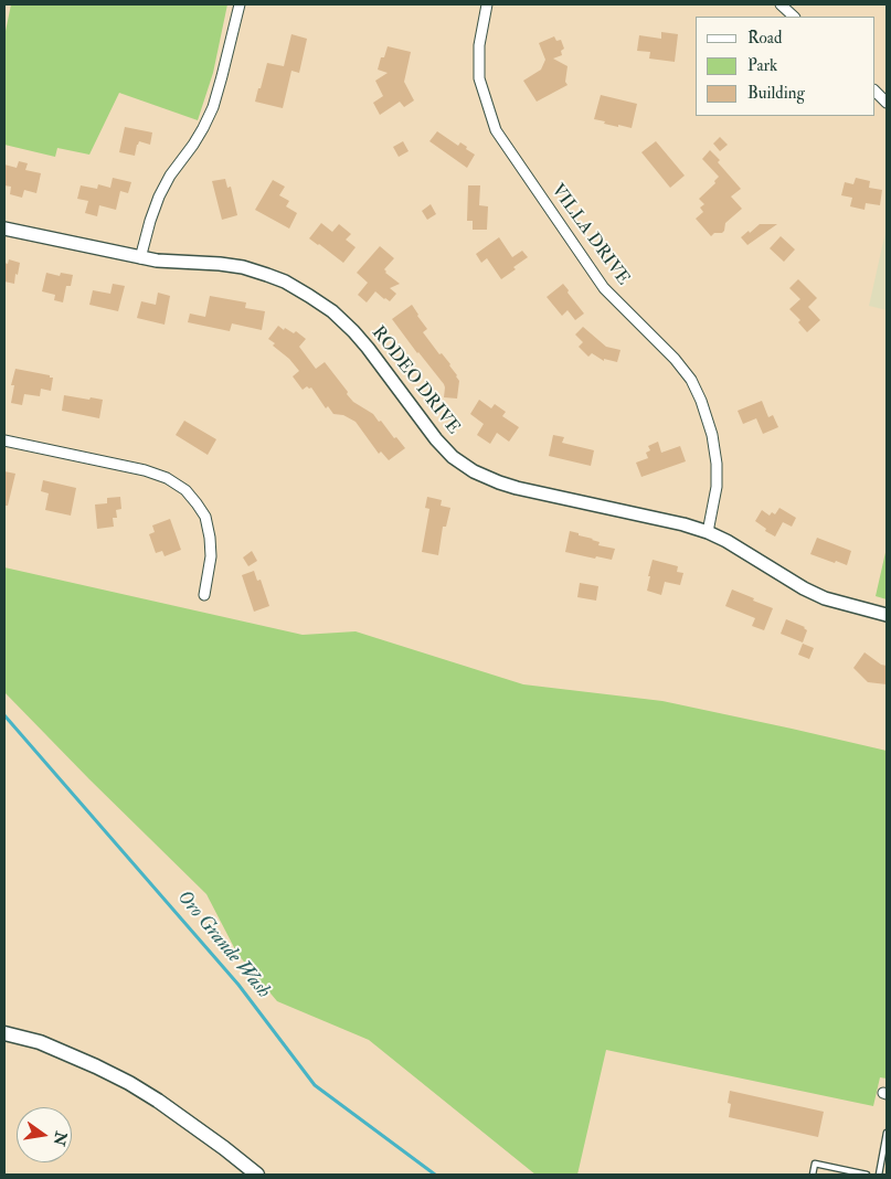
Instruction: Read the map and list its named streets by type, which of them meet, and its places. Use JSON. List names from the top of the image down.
{
  "streets": {
    "street": ["VILLA DRIVE", "RODEO DRIVE"]
  },
  "crossings": [
    ["VILLA DRIVE", "RODEO DRIVE"]
  ],
  "water": ["Oro Grande Wash"],
  "legend": ["Road", "Park", "Building"],
  "north": "right"
}
